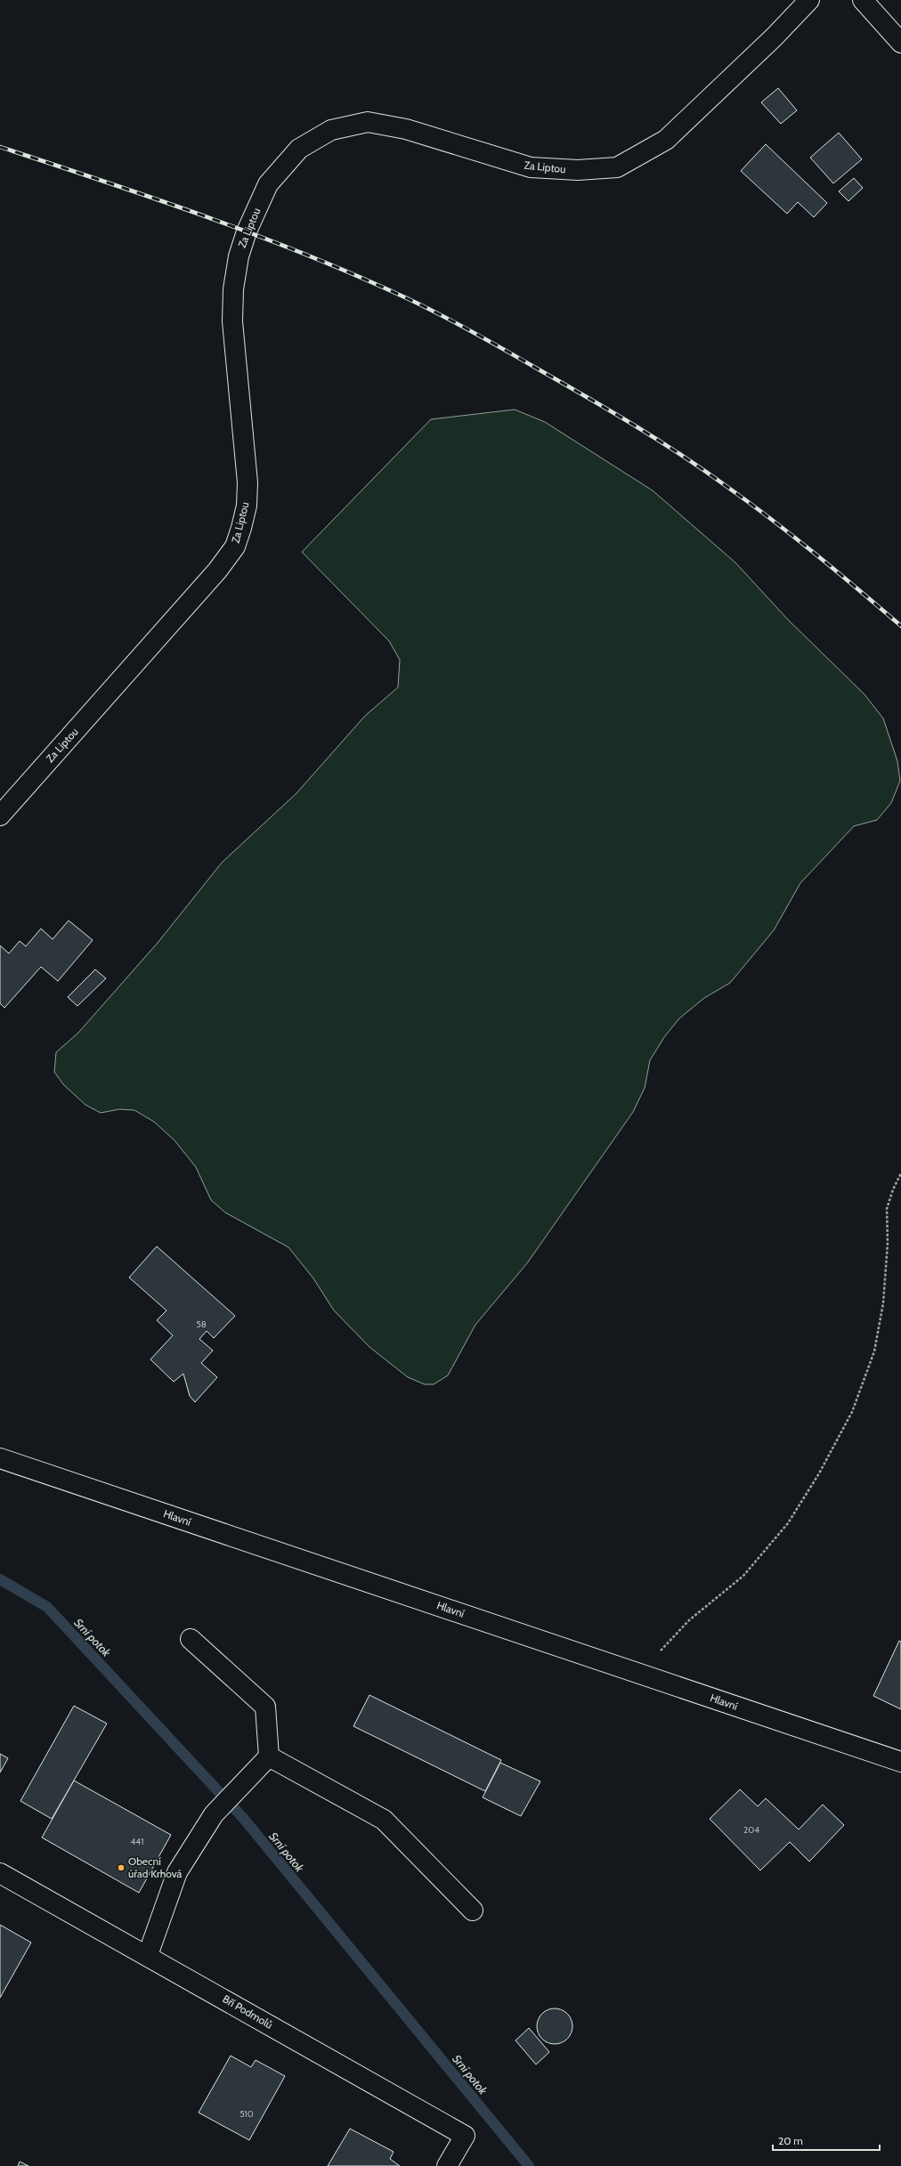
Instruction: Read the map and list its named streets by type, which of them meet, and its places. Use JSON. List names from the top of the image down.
{
  "streets": {
    "street": ["Za Liptou", "Hlavní", "Bří Podmolů"]
  },
  "water": ["Srní potok"],
  "places": ["Obecní úřad Krhová"],
  "house_numbers": [
    "58",
    "204",
    "441",
    "510"
  ],
  "scale_bar": "20 m"
}
